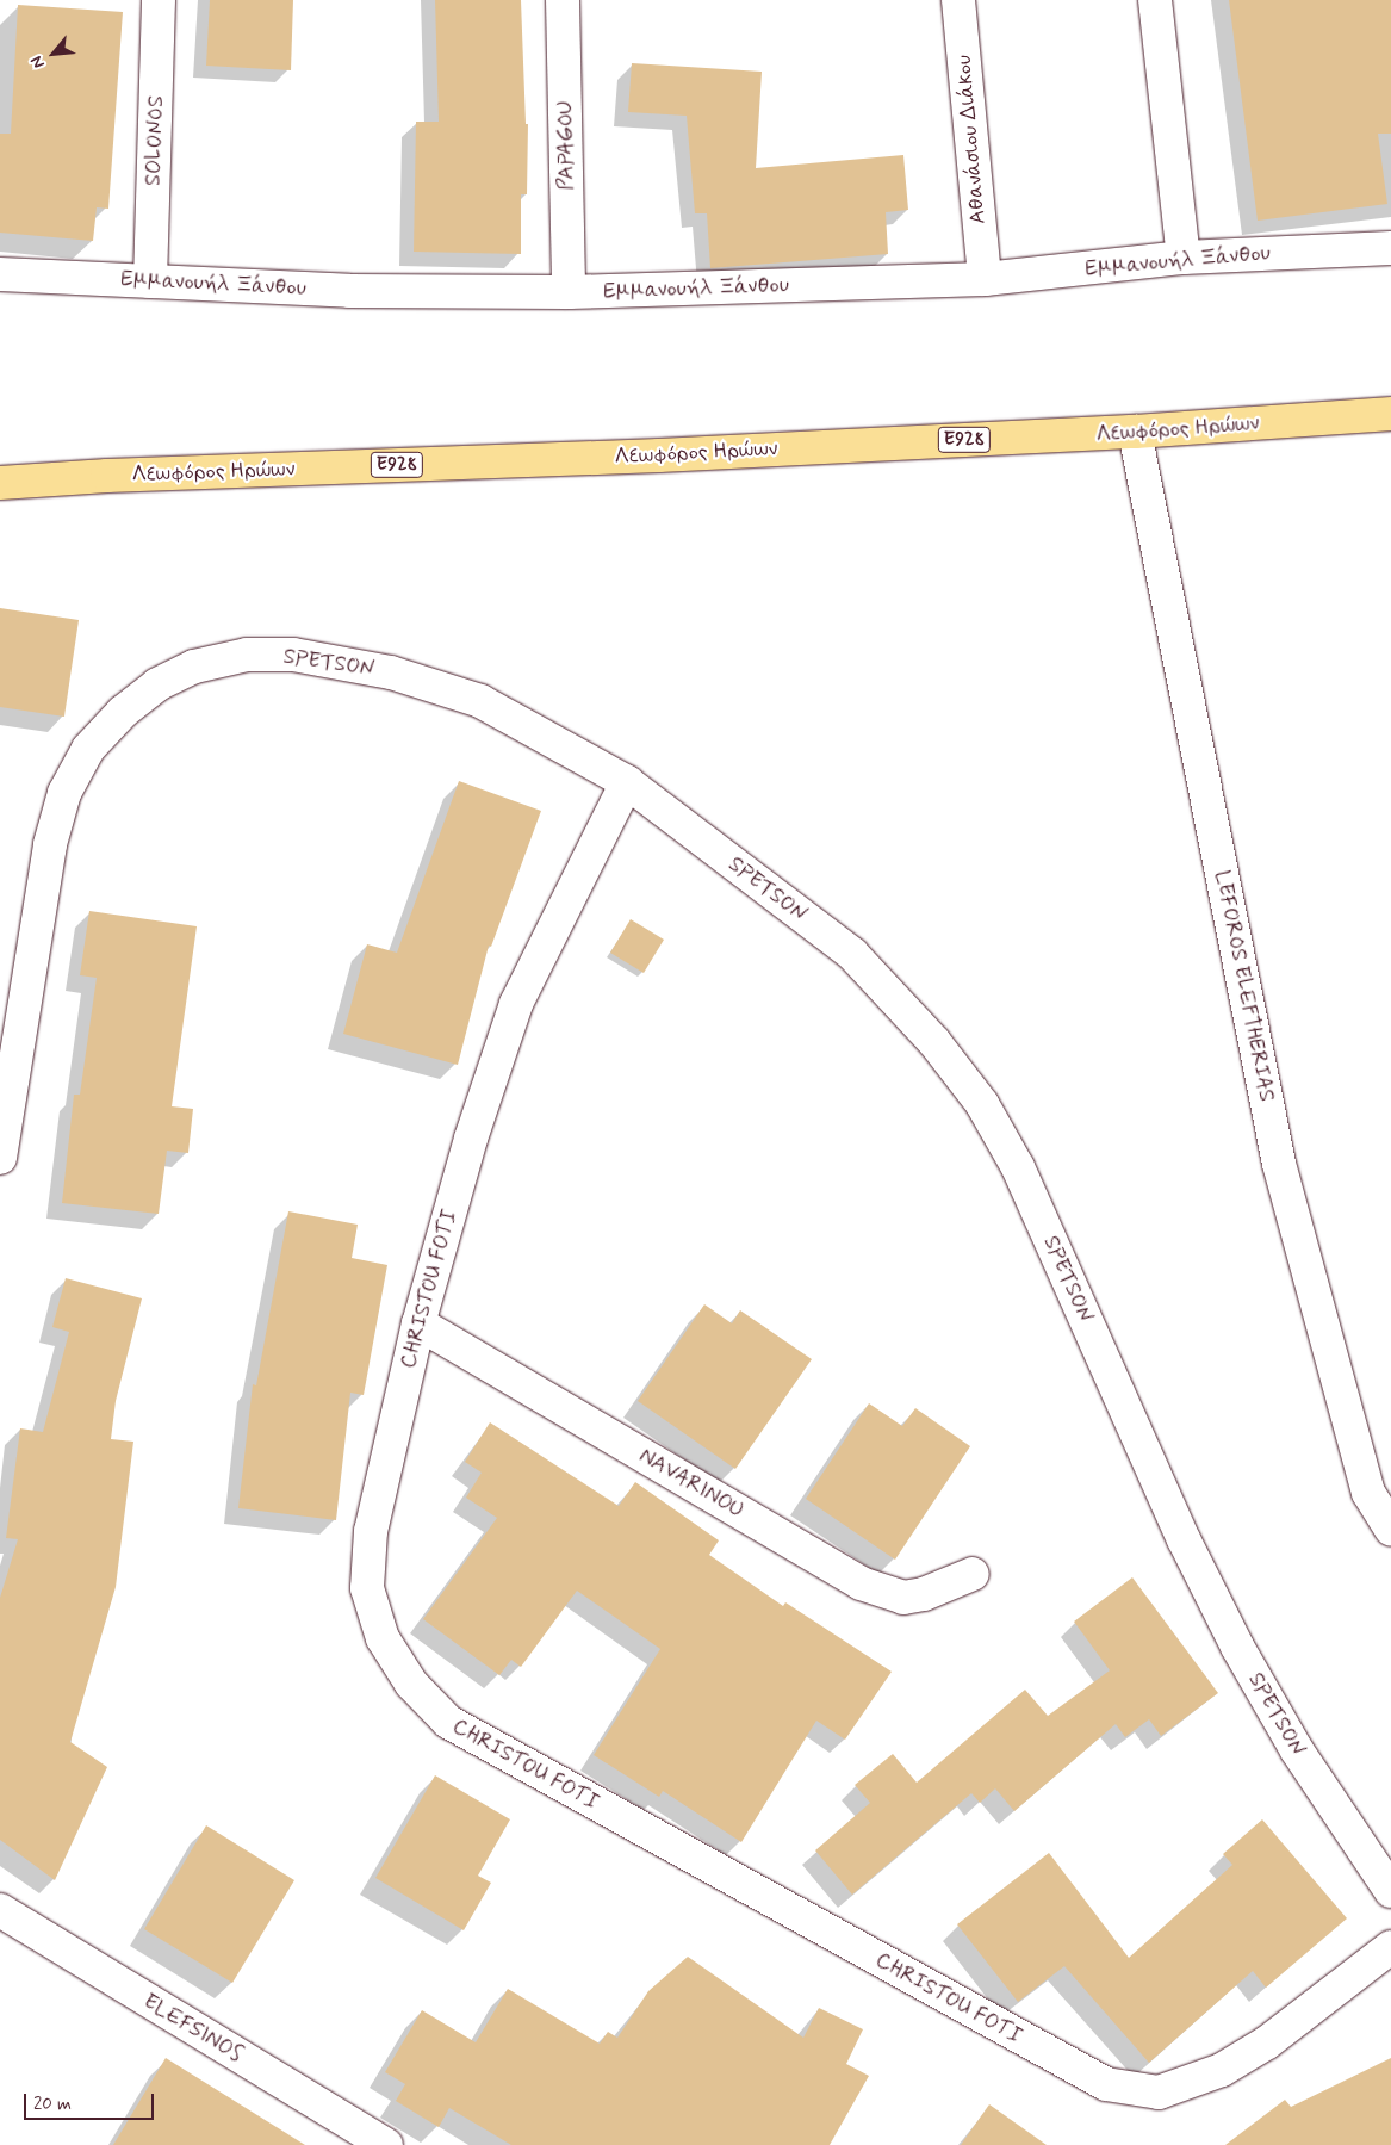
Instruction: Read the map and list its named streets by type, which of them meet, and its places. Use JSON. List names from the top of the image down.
{
  "streets": {
    "main road": ["Λεωφόρος Ηρώων", "E928"],
    "street": [
      "Αθανάσιου Διάκου",
      "SOLONOS",
      "PAPAGOU",
      "Εμμανουήλ Ξάνθου",
      "SPETSON",
      "LEFOROS ELEFTHERIAS",
      "CHRISTOU FOTI",
      "NAVARINOU",
      "ELEFSINOS"
    ]
  },
  "crossings": [
    ["Αθανάσιου Διάκου", "Εμμανουήλ Ξάνθου"],
    ["SOLONOS", "Εμμανουήλ Ξάνθου"],
    ["PAPAGOU", "Εμμανουήλ Ξάνθου"],
    ["Λεωφόρος Ηρώων", "LEFOROS ELEFTHERIAS"],
    ["SPETSON", "CHRISTOU FOTI"],
    ["CHRISTOU FOTI", "NAVARINOU"]
  ],
  "scale_bar": "20 m",
  "north": "bottom left"
}
